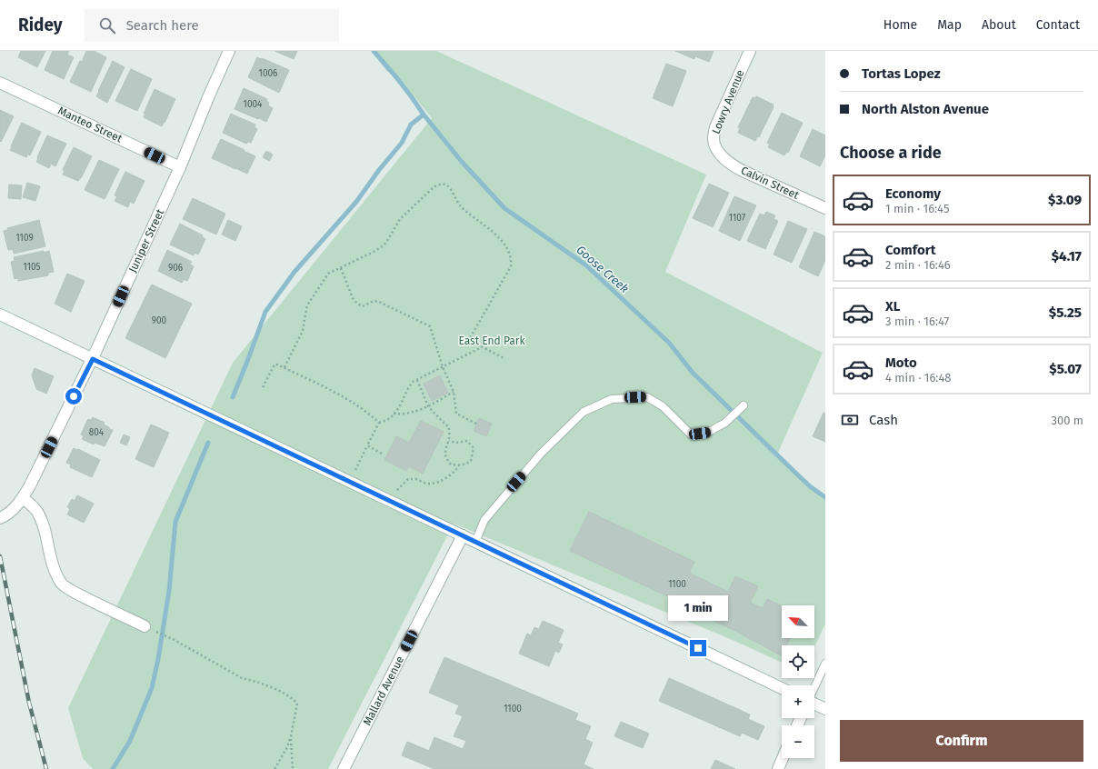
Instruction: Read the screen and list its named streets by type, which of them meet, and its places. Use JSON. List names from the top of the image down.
{
  "streets": {
    "street": [
      "Lowry Avenue",
      "Manteo Street",
      "Calvin Street",
      "Juniper Street",
      "Mallard Avenue"
    ]
  },
  "crossings": [
    ["Lowry Avenue", "Calvin Street"],
    ["Manteo Street", "Juniper Street"]
  ],
  "water": ["Goose Creek"],
  "parks": ["East End Park"],
  "house_numbers": [
    "1006",
    "1004",
    "1107",
    "1109",
    "1105",
    "906",
    "900",
    "804",
    "1100",
    "1100"
  ],
  "north": "top left",
  "page": {
    "header": "Ridey",
    "search": "Search here",
    "nav": [
      "Home",
      "Map",
      "About",
      "Contact"
    ],
    "banner": ["Tortas Lopez", "North Alston Avenue"],
    "heading": "Choose a ride",
    "list": [
      {
        "name": "Economy",
        "note": "1 min · 16:45",
        "value": "$3.09"
      },
      {
        "name": "Comfort",
        "note": "2 min · 16:46",
        "value": "$4.17"
      },
      {
        "name": "XL",
        "note": "3 min · 16:47",
        "value": "$5.25"
      },
      {
        "name": "Moto",
        "note": "4 min · 16:48",
        "value": "$5.07"
      }
    ],
    "pay": ["Cash", "300 m"],
    "bubble": "1 min",
    "map_buttons": ["+", "−"],
    "buttons": "Confirm"
  }
}
